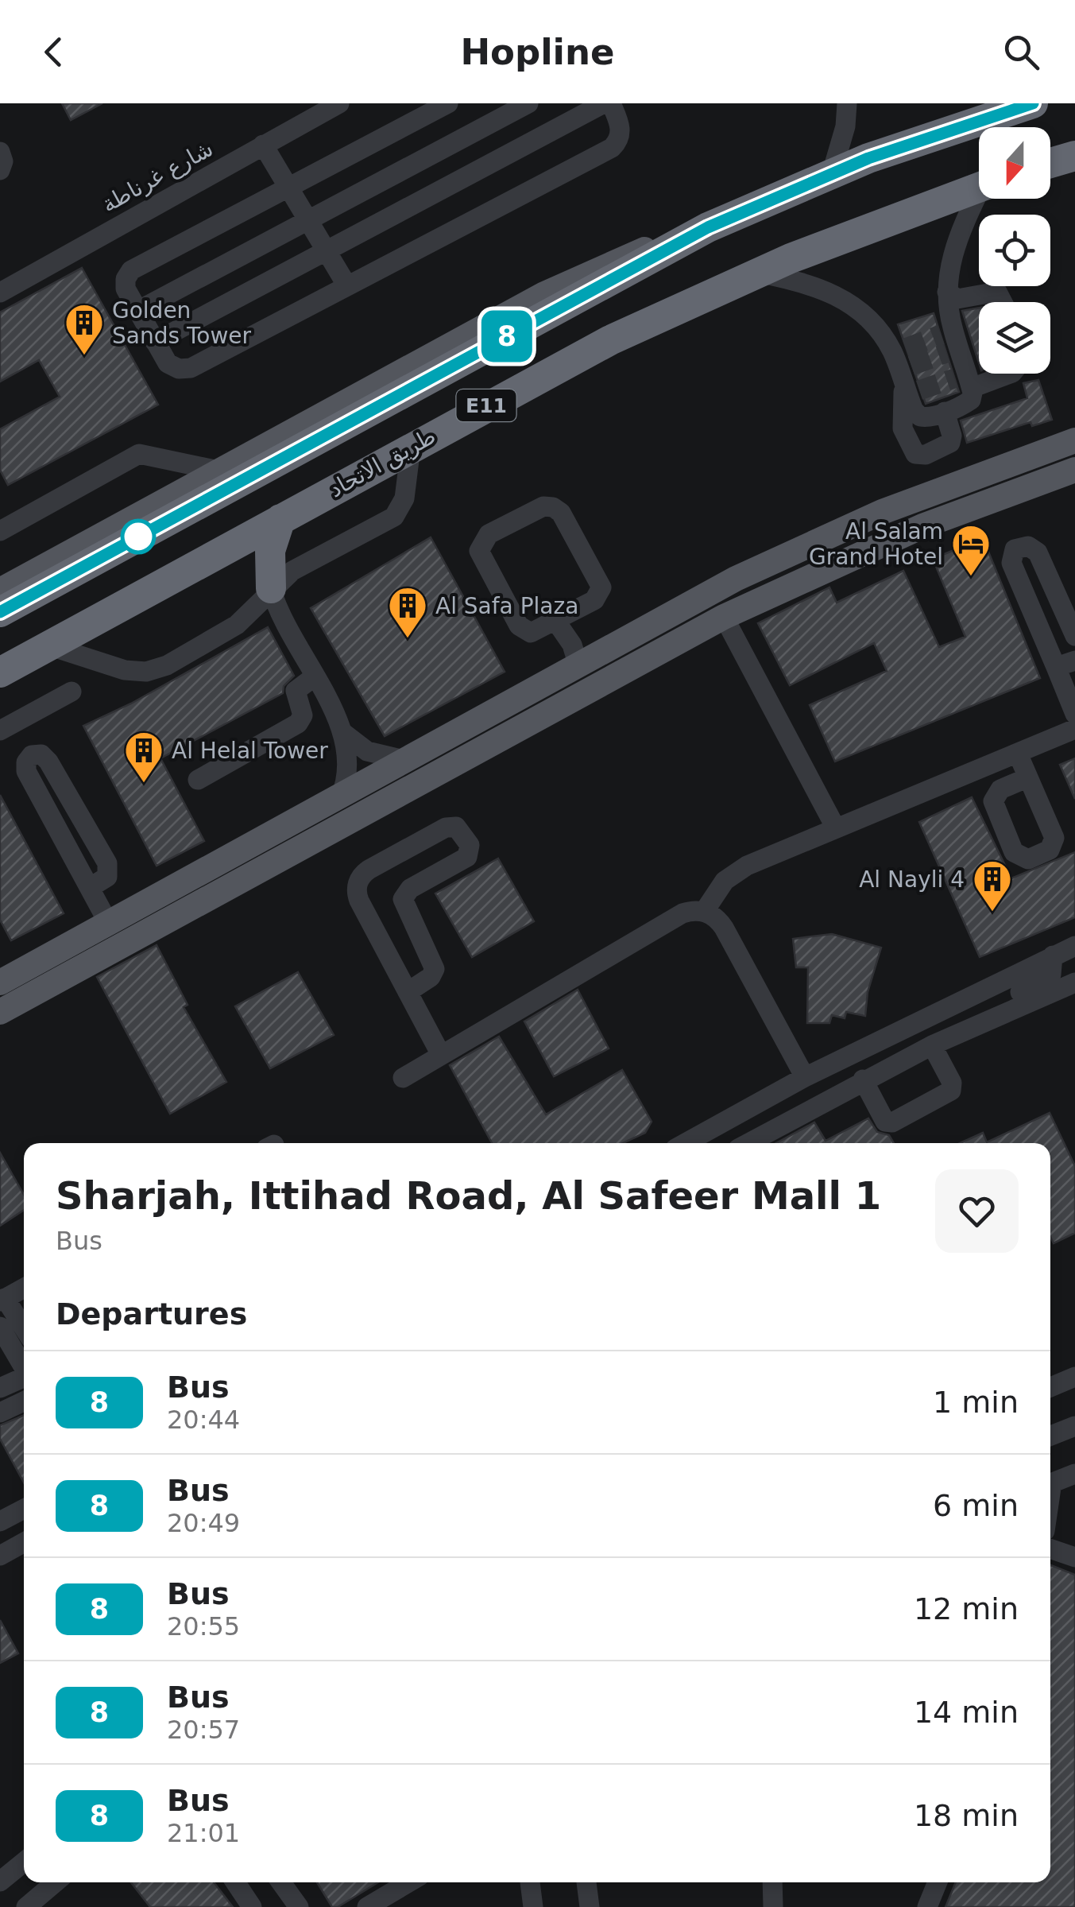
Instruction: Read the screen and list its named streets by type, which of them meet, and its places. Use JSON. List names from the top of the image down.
{
  "streets": {
    "highway": ["E11", "طريق الاتحاد"],
    "street": ["شارع غرناطة"]
  },
  "places": {
    "building": [
      "Golden Sands Tower",
      "Al Safa Plaza",
      "Al Helal Tower",
      "Al Nayli 4"
    ],
    "hotel": ["Al Salam Grand Hotel"]
  },
  "lines": ["bus line 8"],
  "north": "bottom",
  "page": {
    "header": "Hopline",
    "on_map": "8",
    "heading": [
      ["Sharjah, Ittihad Road, Al Safeer Mall 1", "Bus"],
      "Departures"
    ],
    "list": [
      {
        "mark": "8",
        "name": "Bus",
        "note": "20:44",
        "value": "1 min"
      },
      {
        "mark": "8",
        "name": "Bus",
        "note": "20:49",
        "value": "6 min"
      },
      {
        "mark": "8",
        "name": "Bus",
        "note": "20:55",
        "value": "12 min"
      },
      {
        "mark": "8",
        "name": "Bus",
        "note": "20:57",
        "value": "14 min"
      },
      {
        "mark": "8",
        "name": "Bus",
        "note": "21:01",
        "value": "18 min"
      }
    ]
  }
}
